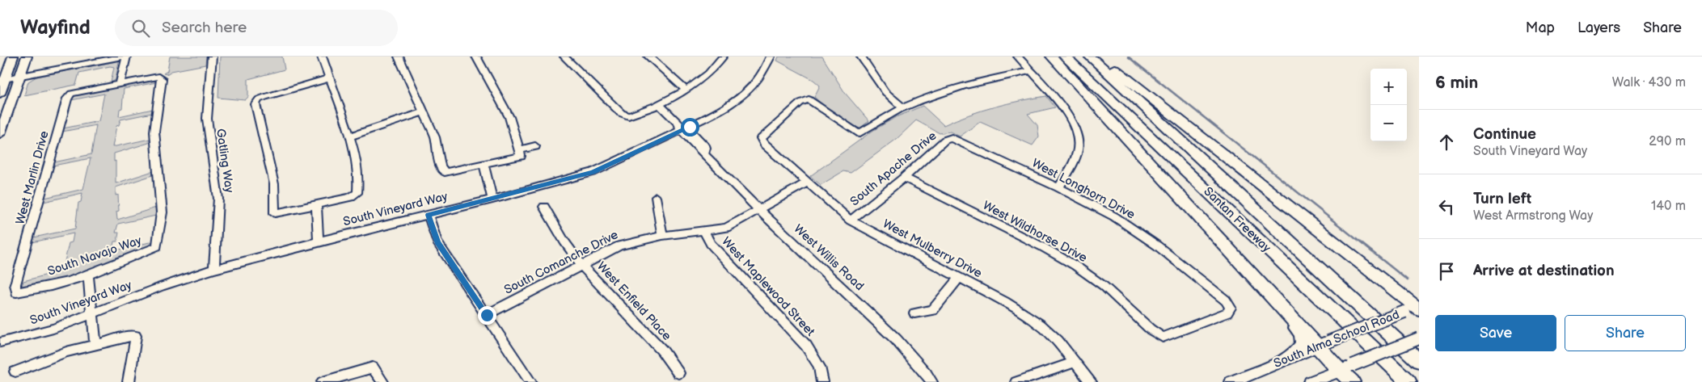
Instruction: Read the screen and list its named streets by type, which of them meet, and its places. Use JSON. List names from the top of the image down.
{
  "streets": {
    "highway": ["Santan Freeway"],
    "main road": ["South Alma School Road"],
    "street": [
      "Gatling Way",
      "South Apache Drive",
      "West Marlin Drive",
      "West Longhorn Drive",
      "South Vineyard Way",
      "West Wildhorse Drive",
      "West Mulberry Drive",
      "South Navajo Way",
      "West Willis Road",
      "South Comanche Drive",
      "West Maplewood Street",
      "West Enfield Place"
    ]
  },
  "crossings": [
    ["Gatling Way", "South Vineyard Way"],
    ["South Apache Drive", "West Longhorn Drive"],
    ["South Apache Drive", "West Wildhorse Drive"],
    ["South Apache Drive", "West Mulberry Drive"],
    ["West Marlin Drive", "South Navajo Way"],
    ["West Longhorn Drive", "West Wildhorse Drive"],
    ["South Vineyard Way", "West Willis Road"],
    ["West Mulberry Drive", "South Comanche Drive"],
    ["West Willis Road", "South Comanche Drive"],
    ["South Comanche Drive", "West Maplewood Street"],
    ["South Comanche Drive", "West Enfield Place"]
  ],
  "page": {
    "header": "Wayfind",
    "search": "Search here",
    "nav": ["Map", "Layers", "Share"],
    "heading": ["6 min", "Walk · 430 m"],
    "map_buttons": ["+", "−"],
    "list": [
      ["Continue", "South Vineyard Way", "290 m"],
      ["Turn left", "West Armstrong Way", "140 m"],
      "Arrive at destination"
    ],
    "buttons": ["Save", "Share"]
  }
}
